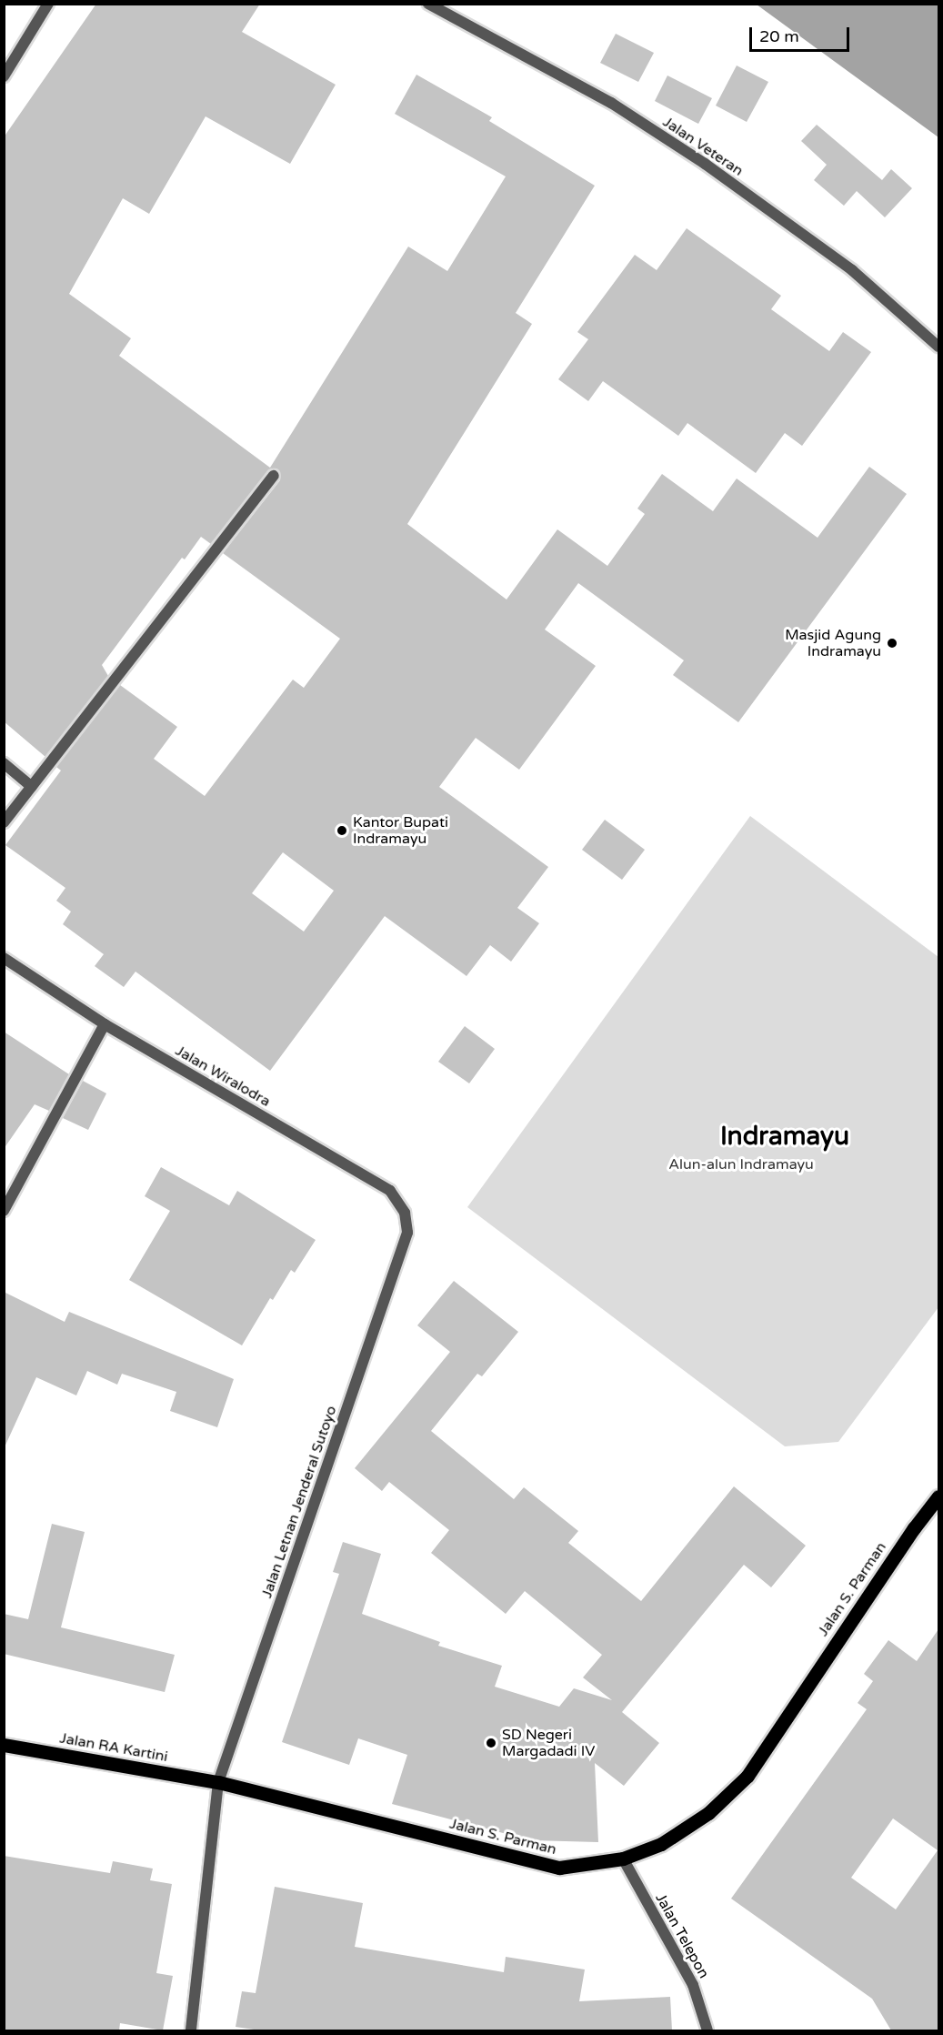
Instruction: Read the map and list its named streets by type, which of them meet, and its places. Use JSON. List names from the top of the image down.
{
  "streets": {
    "main road": ["Jalan S. Parman", "Jalan RA Kartini"],
    "street": [
      "Jalan Veteran",
      "Jalan Wiralodra",
      "Jalan Letnan Jenderal Sutoyo",
      "Jalan Telepon"
    ]
  },
  "crossings": [
    ["Jalan Wiralodra", "Jalan Letnan Jenderal Sutoyo"],
    ["Jalan Letnan Jenderal Sutoyo", "Jalan S. Parman"],
    ["Jalan Letnan Jenderal Sutoyo", "Jalan RA Kartini"],
    ["Jalan S. Parman", "Jalan RA Kartini"],
    ["Jalan S. Parman", "Jalan Telepon"]
  ],
  "districts": ["Indramayu"],
  "parks": ["Alun-alun Indramayu"],
  "places": ["Masjid Agung Indramayu", "Kantor Bupati Indramayu", "SD Negeri Margadadi IV"],
  "scale_bar": "20 m"
}
